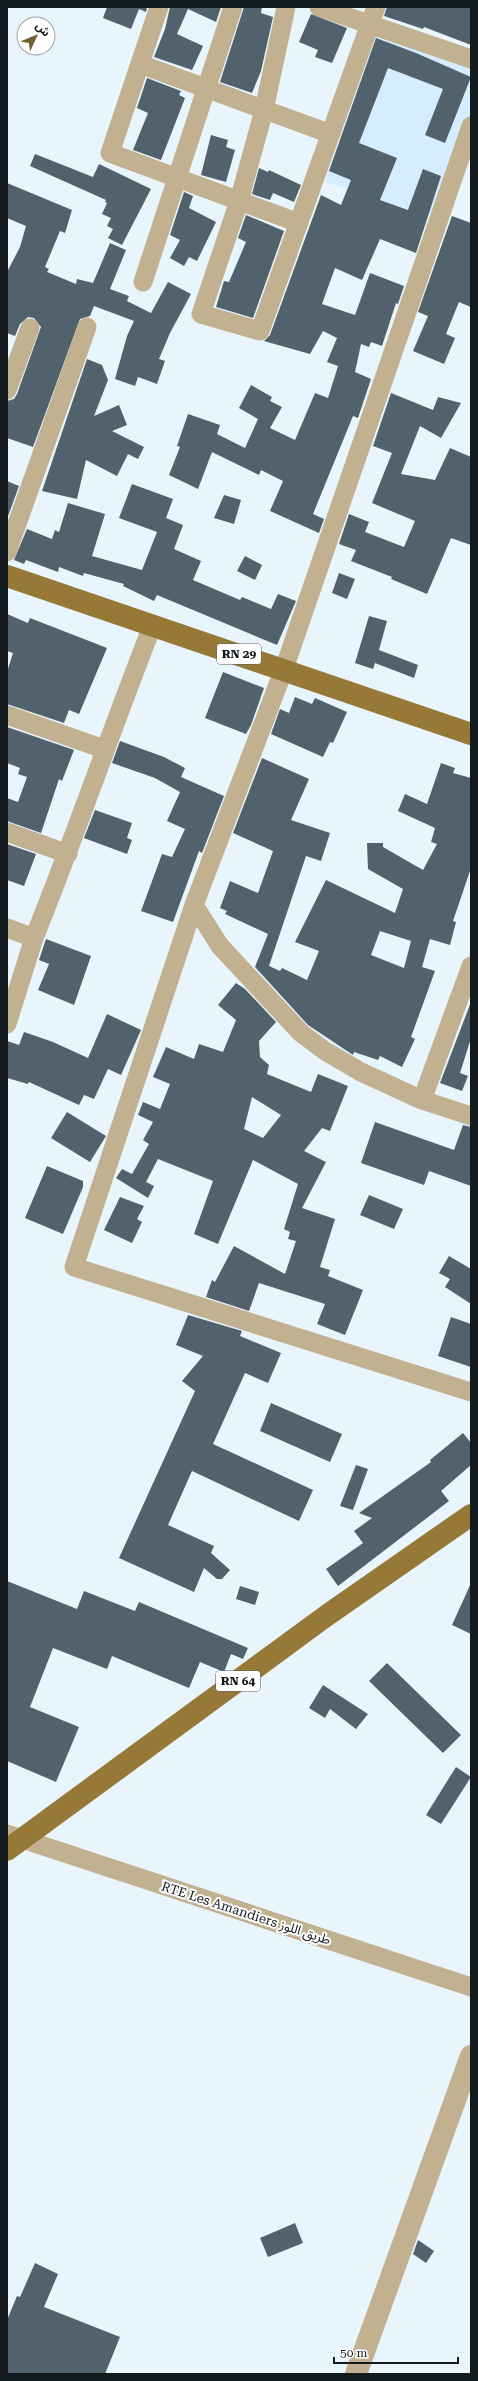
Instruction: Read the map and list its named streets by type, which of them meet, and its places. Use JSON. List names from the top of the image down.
{
  "streets": {
    "main road": ["RN 29", "RN 64"],
    "street": ["RTE Les Amandiers طريق اللوز"]
  },
  "crossings": [
    ["RN 64", "RTE Les Amandiers طريق اللوز"]
  ],
  "scale_bar": "50 m",
  "north": "top right"
}
